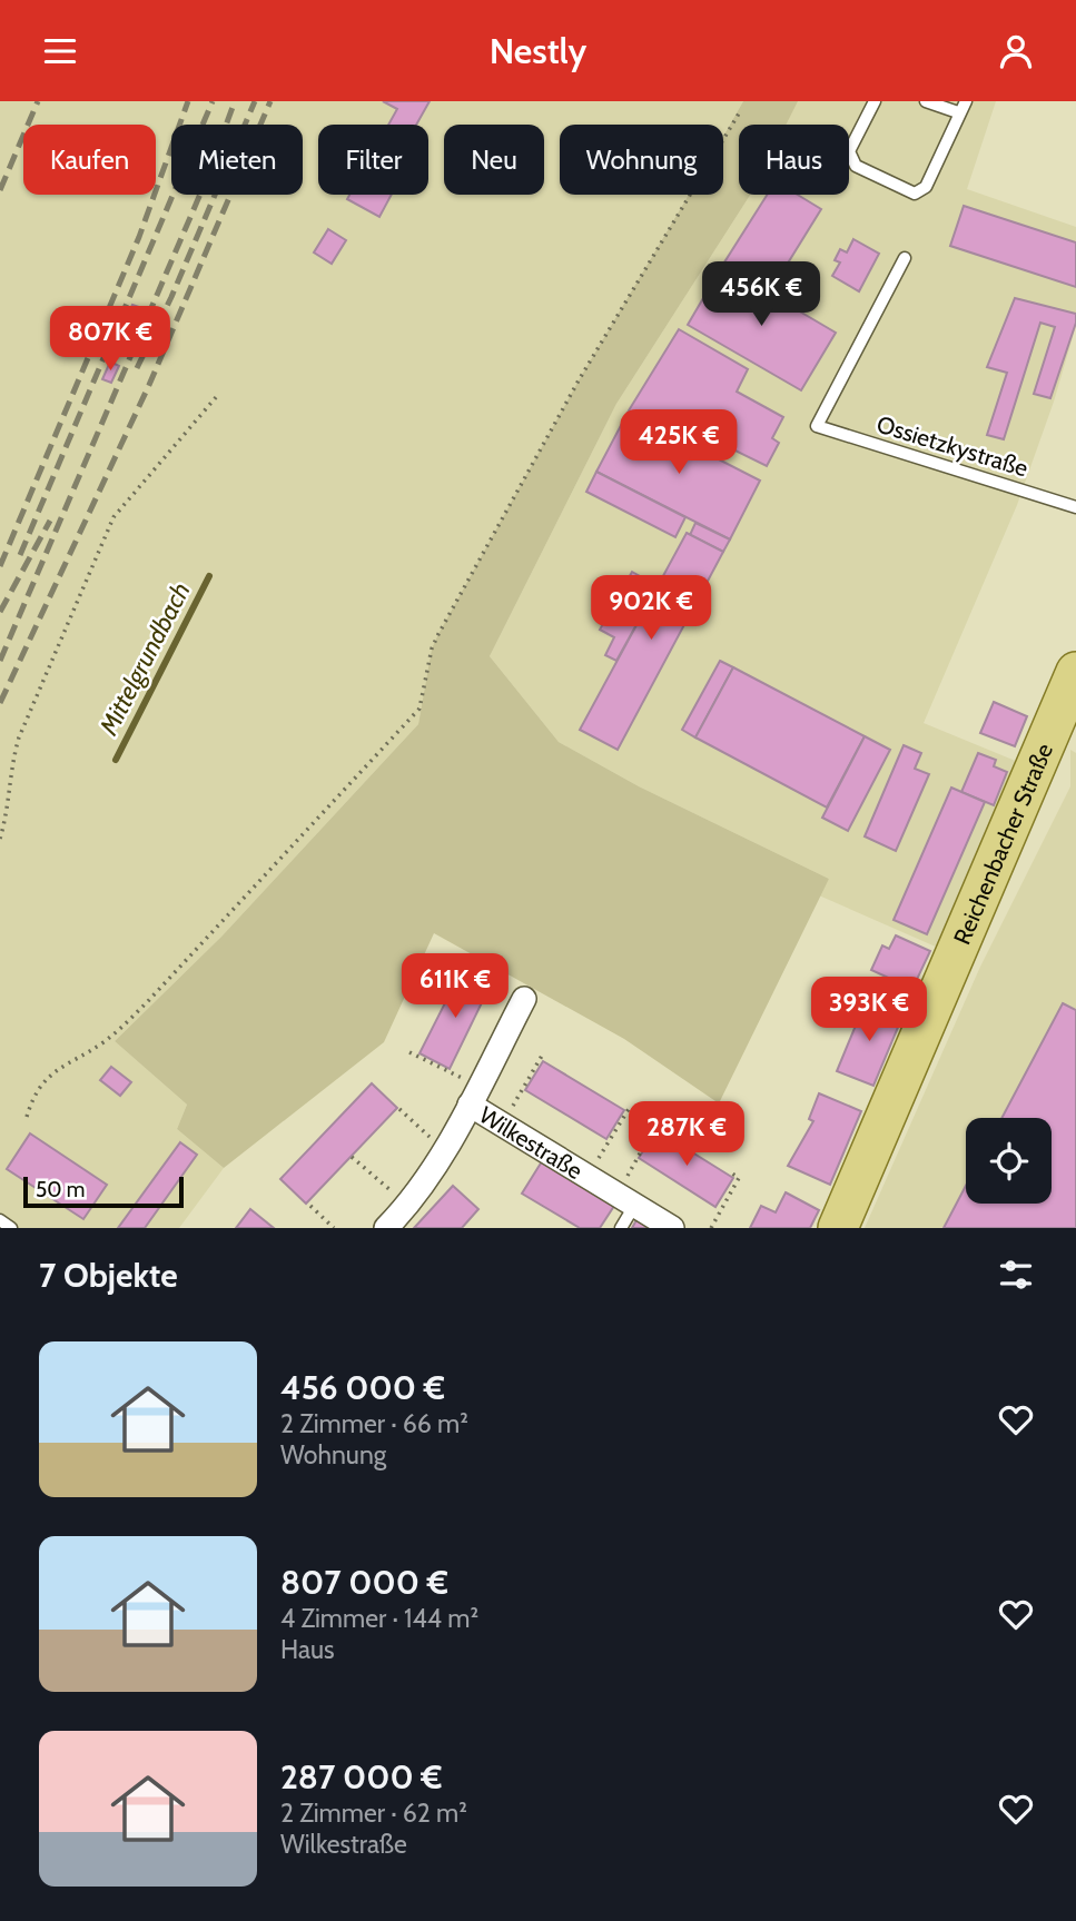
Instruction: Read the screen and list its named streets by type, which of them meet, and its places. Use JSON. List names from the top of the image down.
{
  "streets": {
    "main road": ["Reichenbacher Straße"],
    "street": ["Wilkestraße"],
    "lane": ["Ossietzkystraße"]
  },
  "water": ["Mittelgrundbach"],
  "scale_bar": "50 m",
  "page": {
    "header": "Nestly",
    "chip": [
      "Kaufen",
      "Mieten",
      "Filter",
      "Neu",
      "Wohnung",
      "Haus"
    ],
    "price": [
      "456K €",
      "807K €",
      "425K €",
      "902K €",
      "611K €",
      "393K €",
      "287K €"
    ],
    "scale": "50 m",
    "heading": "7 Objekte",
    "list": [
      {
        "name": "456 000 €",
        "note": "2 Zimmer · 66 m² · Wohnung"
      },
      {
        "name": "807 000 €",
        "note": "4 Zimmer · 144 m² · Haus"
      },
      {
        "name": "287 000 €",
        "note": "2 Zimmer · 62 m² · Wilkestraße"
      }
    ]
  }
}
